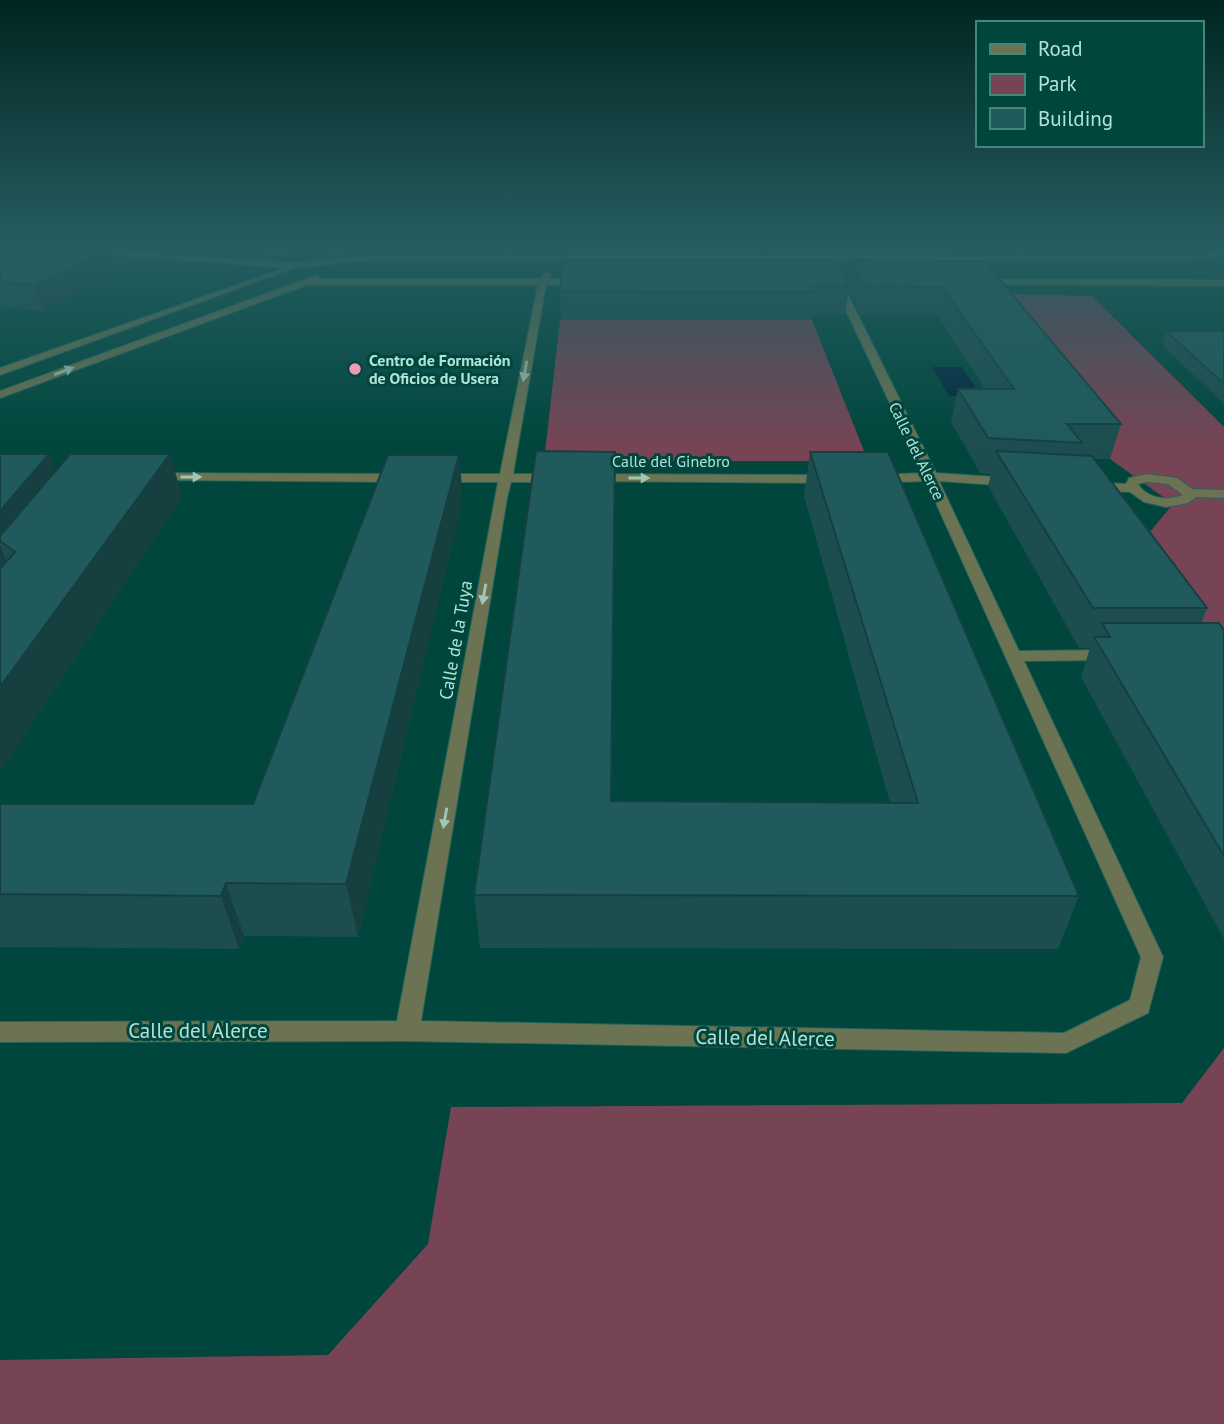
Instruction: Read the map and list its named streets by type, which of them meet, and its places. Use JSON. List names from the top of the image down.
{
  "streets": {
    "street": ["Calle del Alerce", "Calle del Ginebro", "Calle de la Tuya"]
  },
  "crossings": [
    ["Calle del Alerce", "Calle del Ginebro"],
    ["Calle del Alerce", "Calle de la Tuya"],
    ["Calle del Ginebro", "Calle de la Tuya"]
  ],
  "one_way": ["Calle del Ginebro", "Calle de la Tuya"],
  "places": ["Centro de Formación de Oficios de Usera"],
  "legend": ["Road", "Park", "Building"]
}
